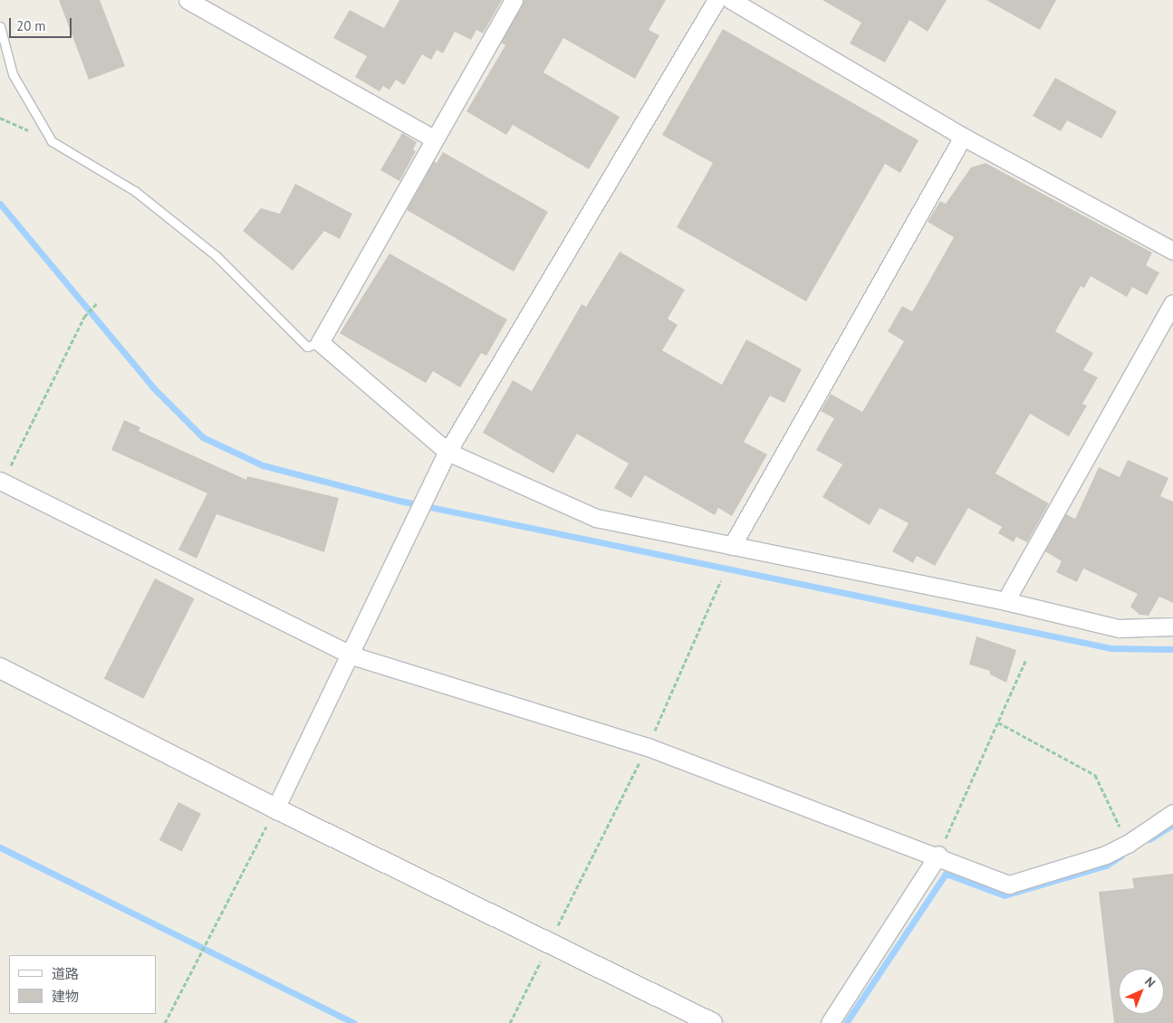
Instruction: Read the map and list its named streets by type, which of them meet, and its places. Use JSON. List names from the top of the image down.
{
  "legend": ["道路", "建物"],
  "scale_bar": "20 m",
  "north": "top right"
}
